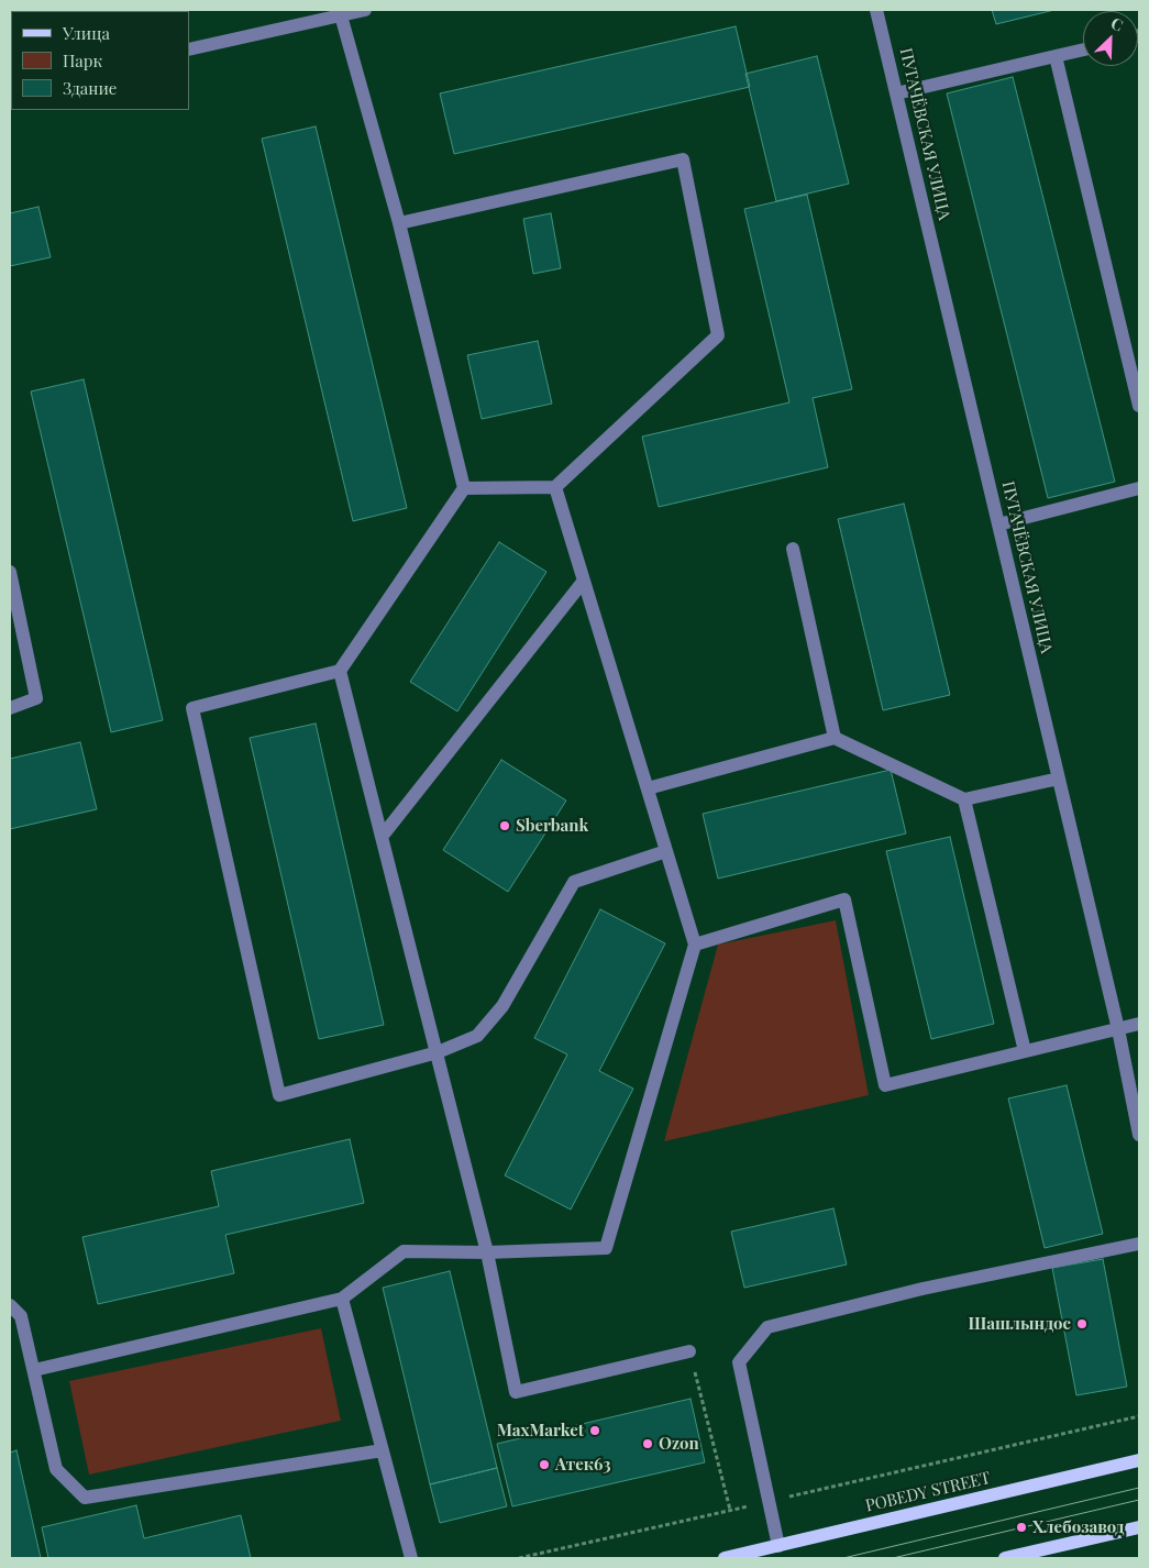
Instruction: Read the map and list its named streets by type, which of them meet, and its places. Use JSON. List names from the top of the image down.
{
  "streets": {
    "main road": ["POBEDY STREET"],
    "street": ["ПУГАЧЁВСКАЯ УЛИЦА"]
  },
  "places": [
    "Sberbank",
    "Шашлындос",
    "MaxMarket",
    "Ozon",
    "Атек63",
    "Хлебозавод"
  ],
  "legend": ["Улица", "Парк", "Здание"],
  "north": "top right"
}
